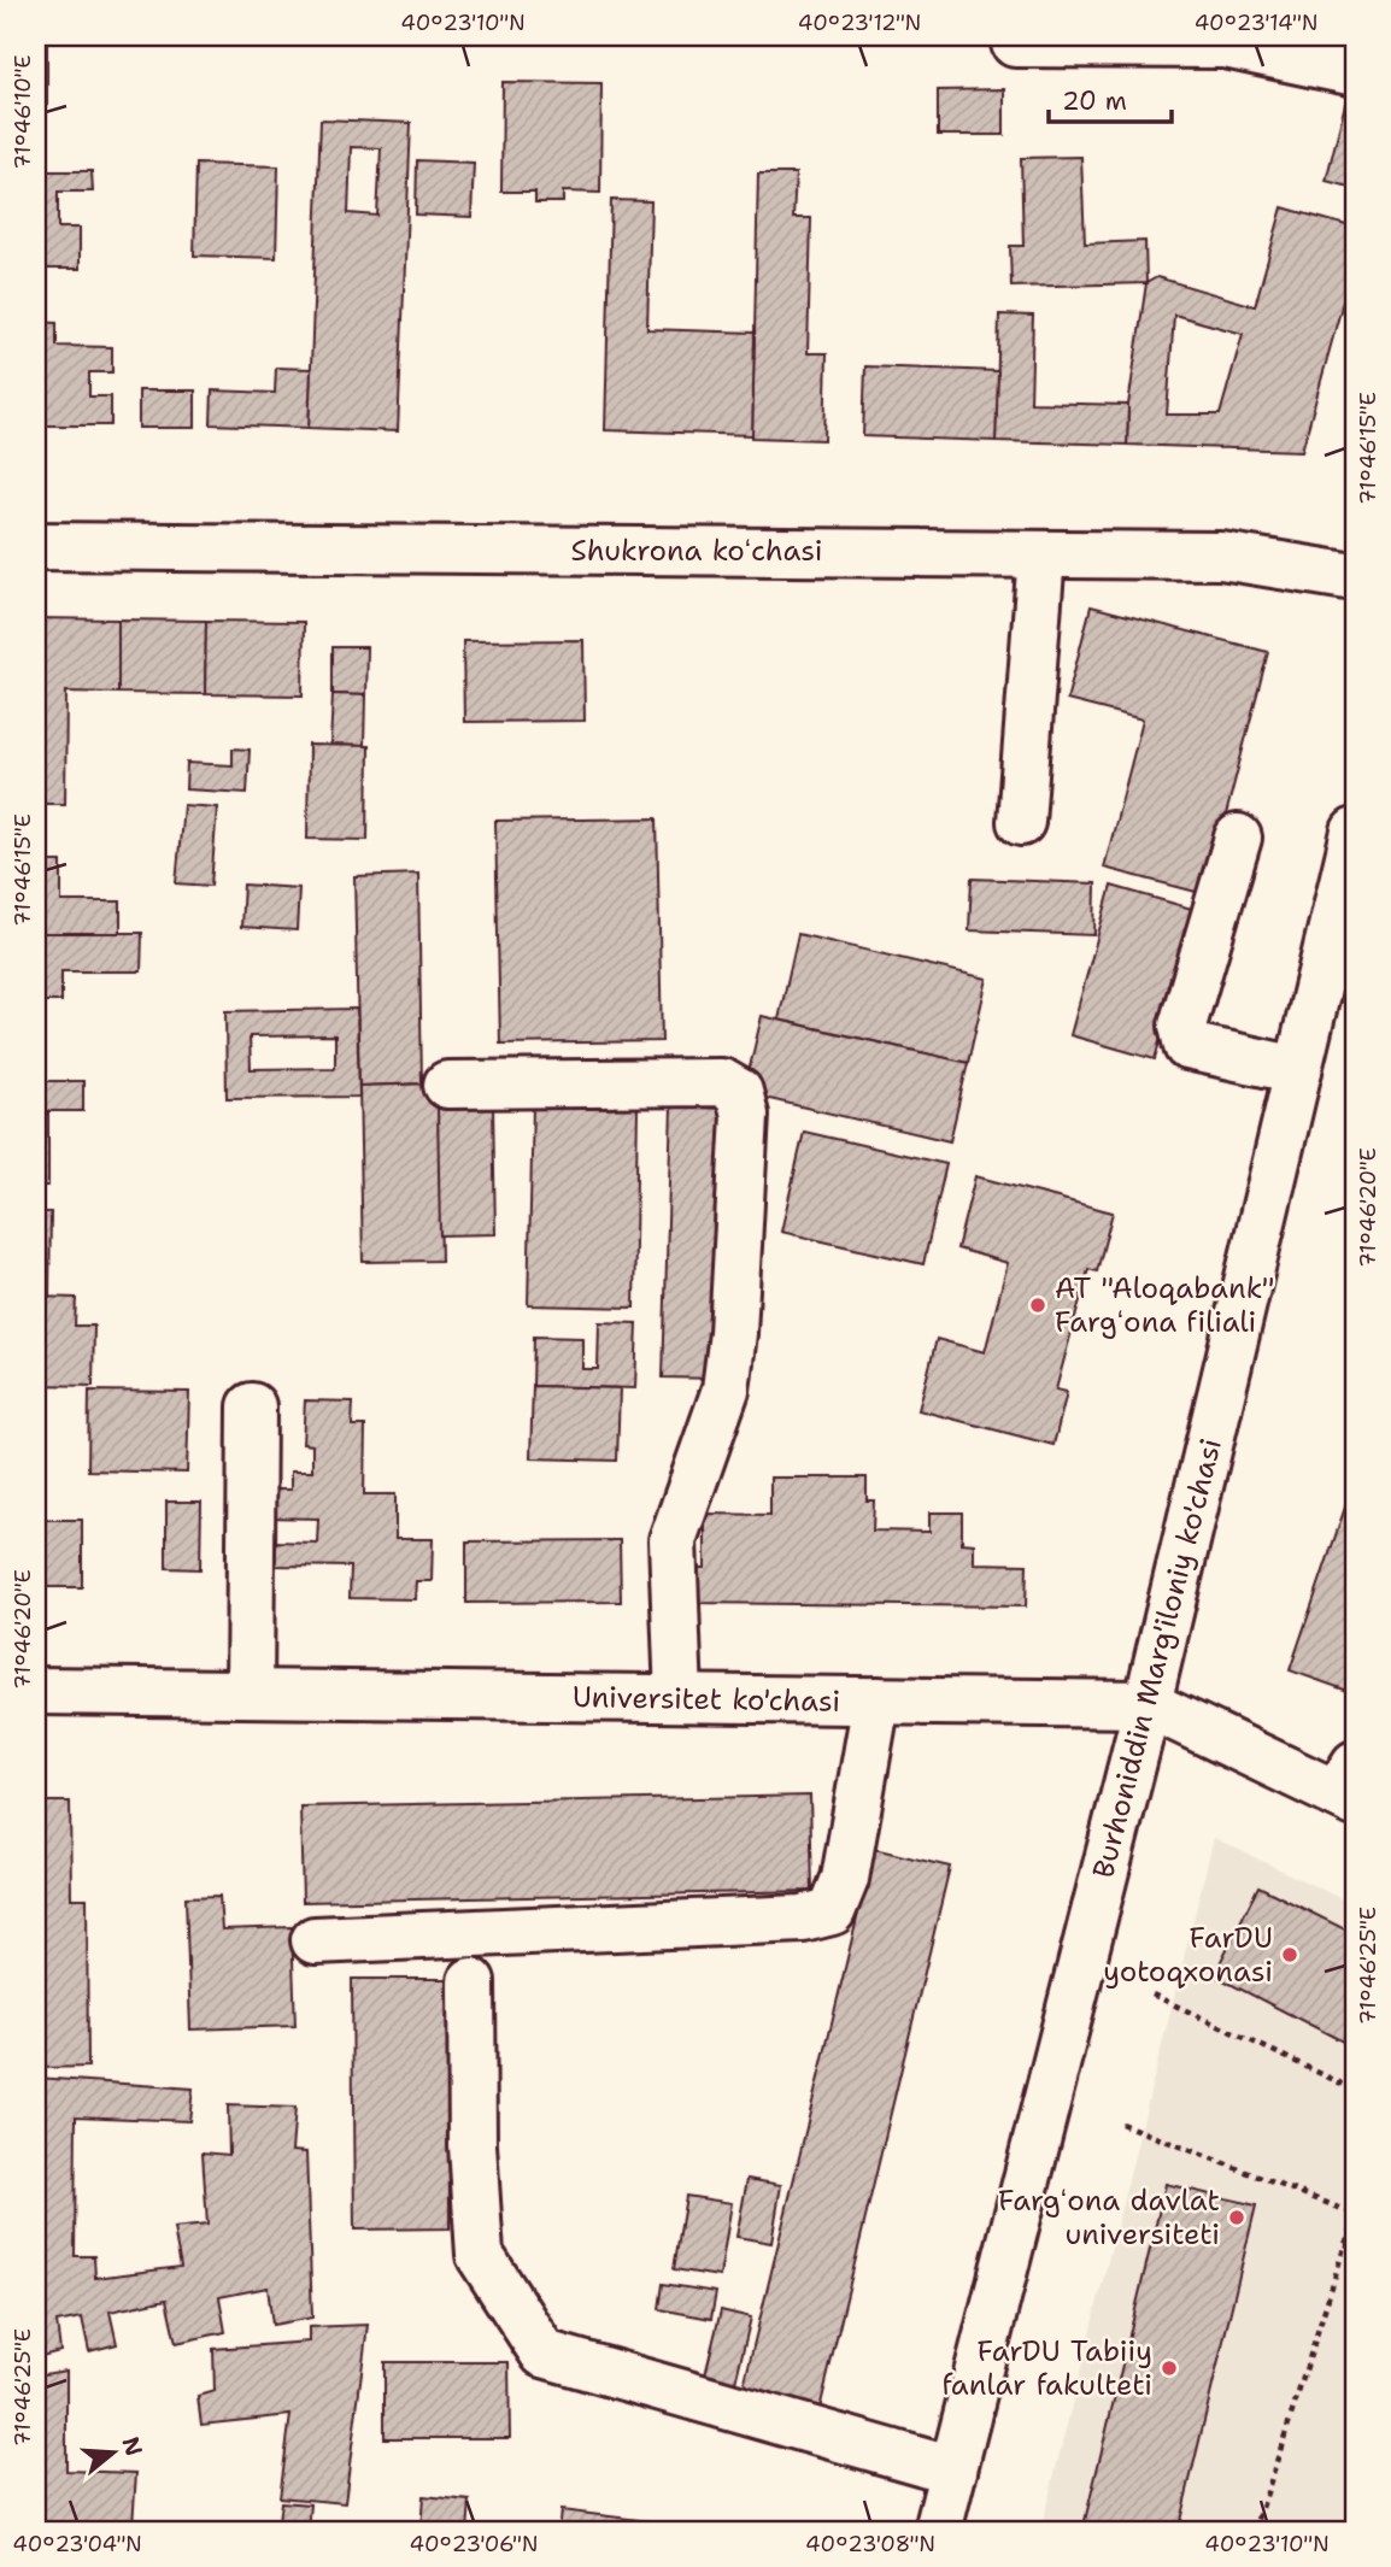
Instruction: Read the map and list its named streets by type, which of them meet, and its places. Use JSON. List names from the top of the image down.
{
  "streets": {
    "street": ["Shukrona koʻchasi", "Burhoniddin Marg'iloniy ko'chasi", "Universitet ko'chasi"]
  },
  "crossings": [
    ["Burhoniddin Marg'iloniy ko'chasi", "Universitet ko'chasi"]
  ],
  "places": [
    "AT \"Aloqabank\" Fargʻona filiali",
    "FarDU yotoqxonasi",
    "Fargʻona davlat universiteti",
    "FarDU Tabiiy fanlar fakulteti"
  ],
  "scale_bar": "20 m",
  "north": "right",
  "coordinates": [
    "40°23'10\"N",
    "40°23'12\"N",
    "40°23'14\"N",
    "71°46'10\"E",
    "71°46'15\"E",
    "71°46'20\"E",
    "71°46'25\"E",
    "40°23'04\"N",
    "40°23'06\"N",
    "40°23'08\"N"
  ]
}
